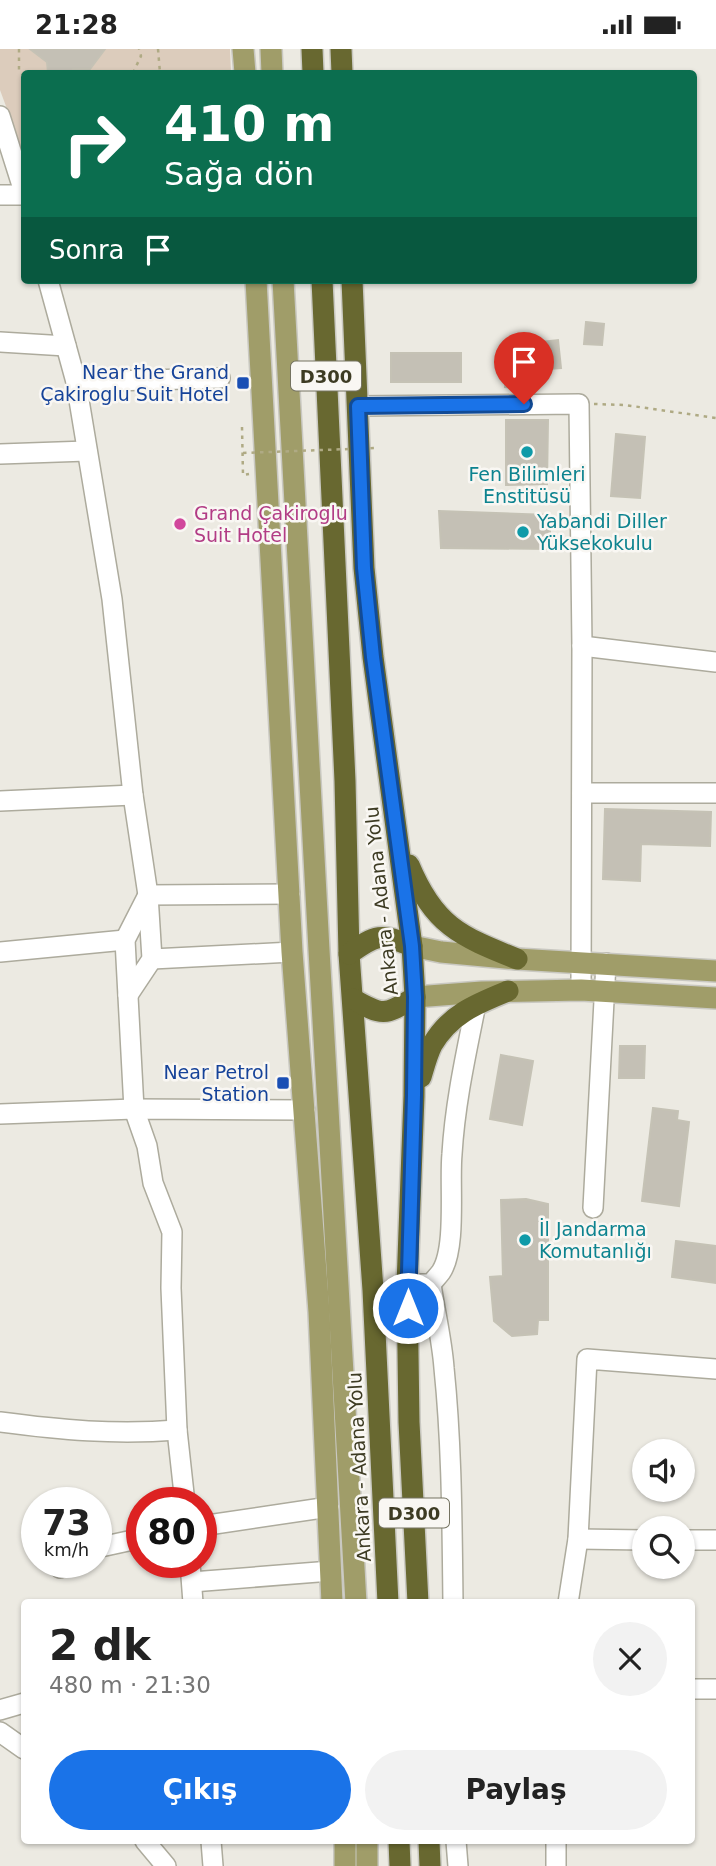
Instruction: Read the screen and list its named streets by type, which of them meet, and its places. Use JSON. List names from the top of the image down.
{
  "streets": {
    "highway": ["D300", "Ankara - Adana Yolu"]
  },
  "places": {
    "transit": ["Near the Grand Çakiroglu Suit Hotel", "Near Petrol Station"],
    "other": [
      "Fen Bilimleri Enstitüsü",
      "Grand Çakiroglu Suit Hotel",
      "Yabandi Diller Yüksekokulu",
      "İl Jandarma Komutanlığı"
    ]
  },
  "page": {
    "status": "21:28",
    "turn": ["410 m", "Sağa dön"],
    "then": "Sonra",
    "speed": "73 km/h",
    "limit": "80",
    "heading": ["2 dk", "480 m · 21:30"],
    "buttons": ["Çıkış", "Paylaş"]
  }
}
